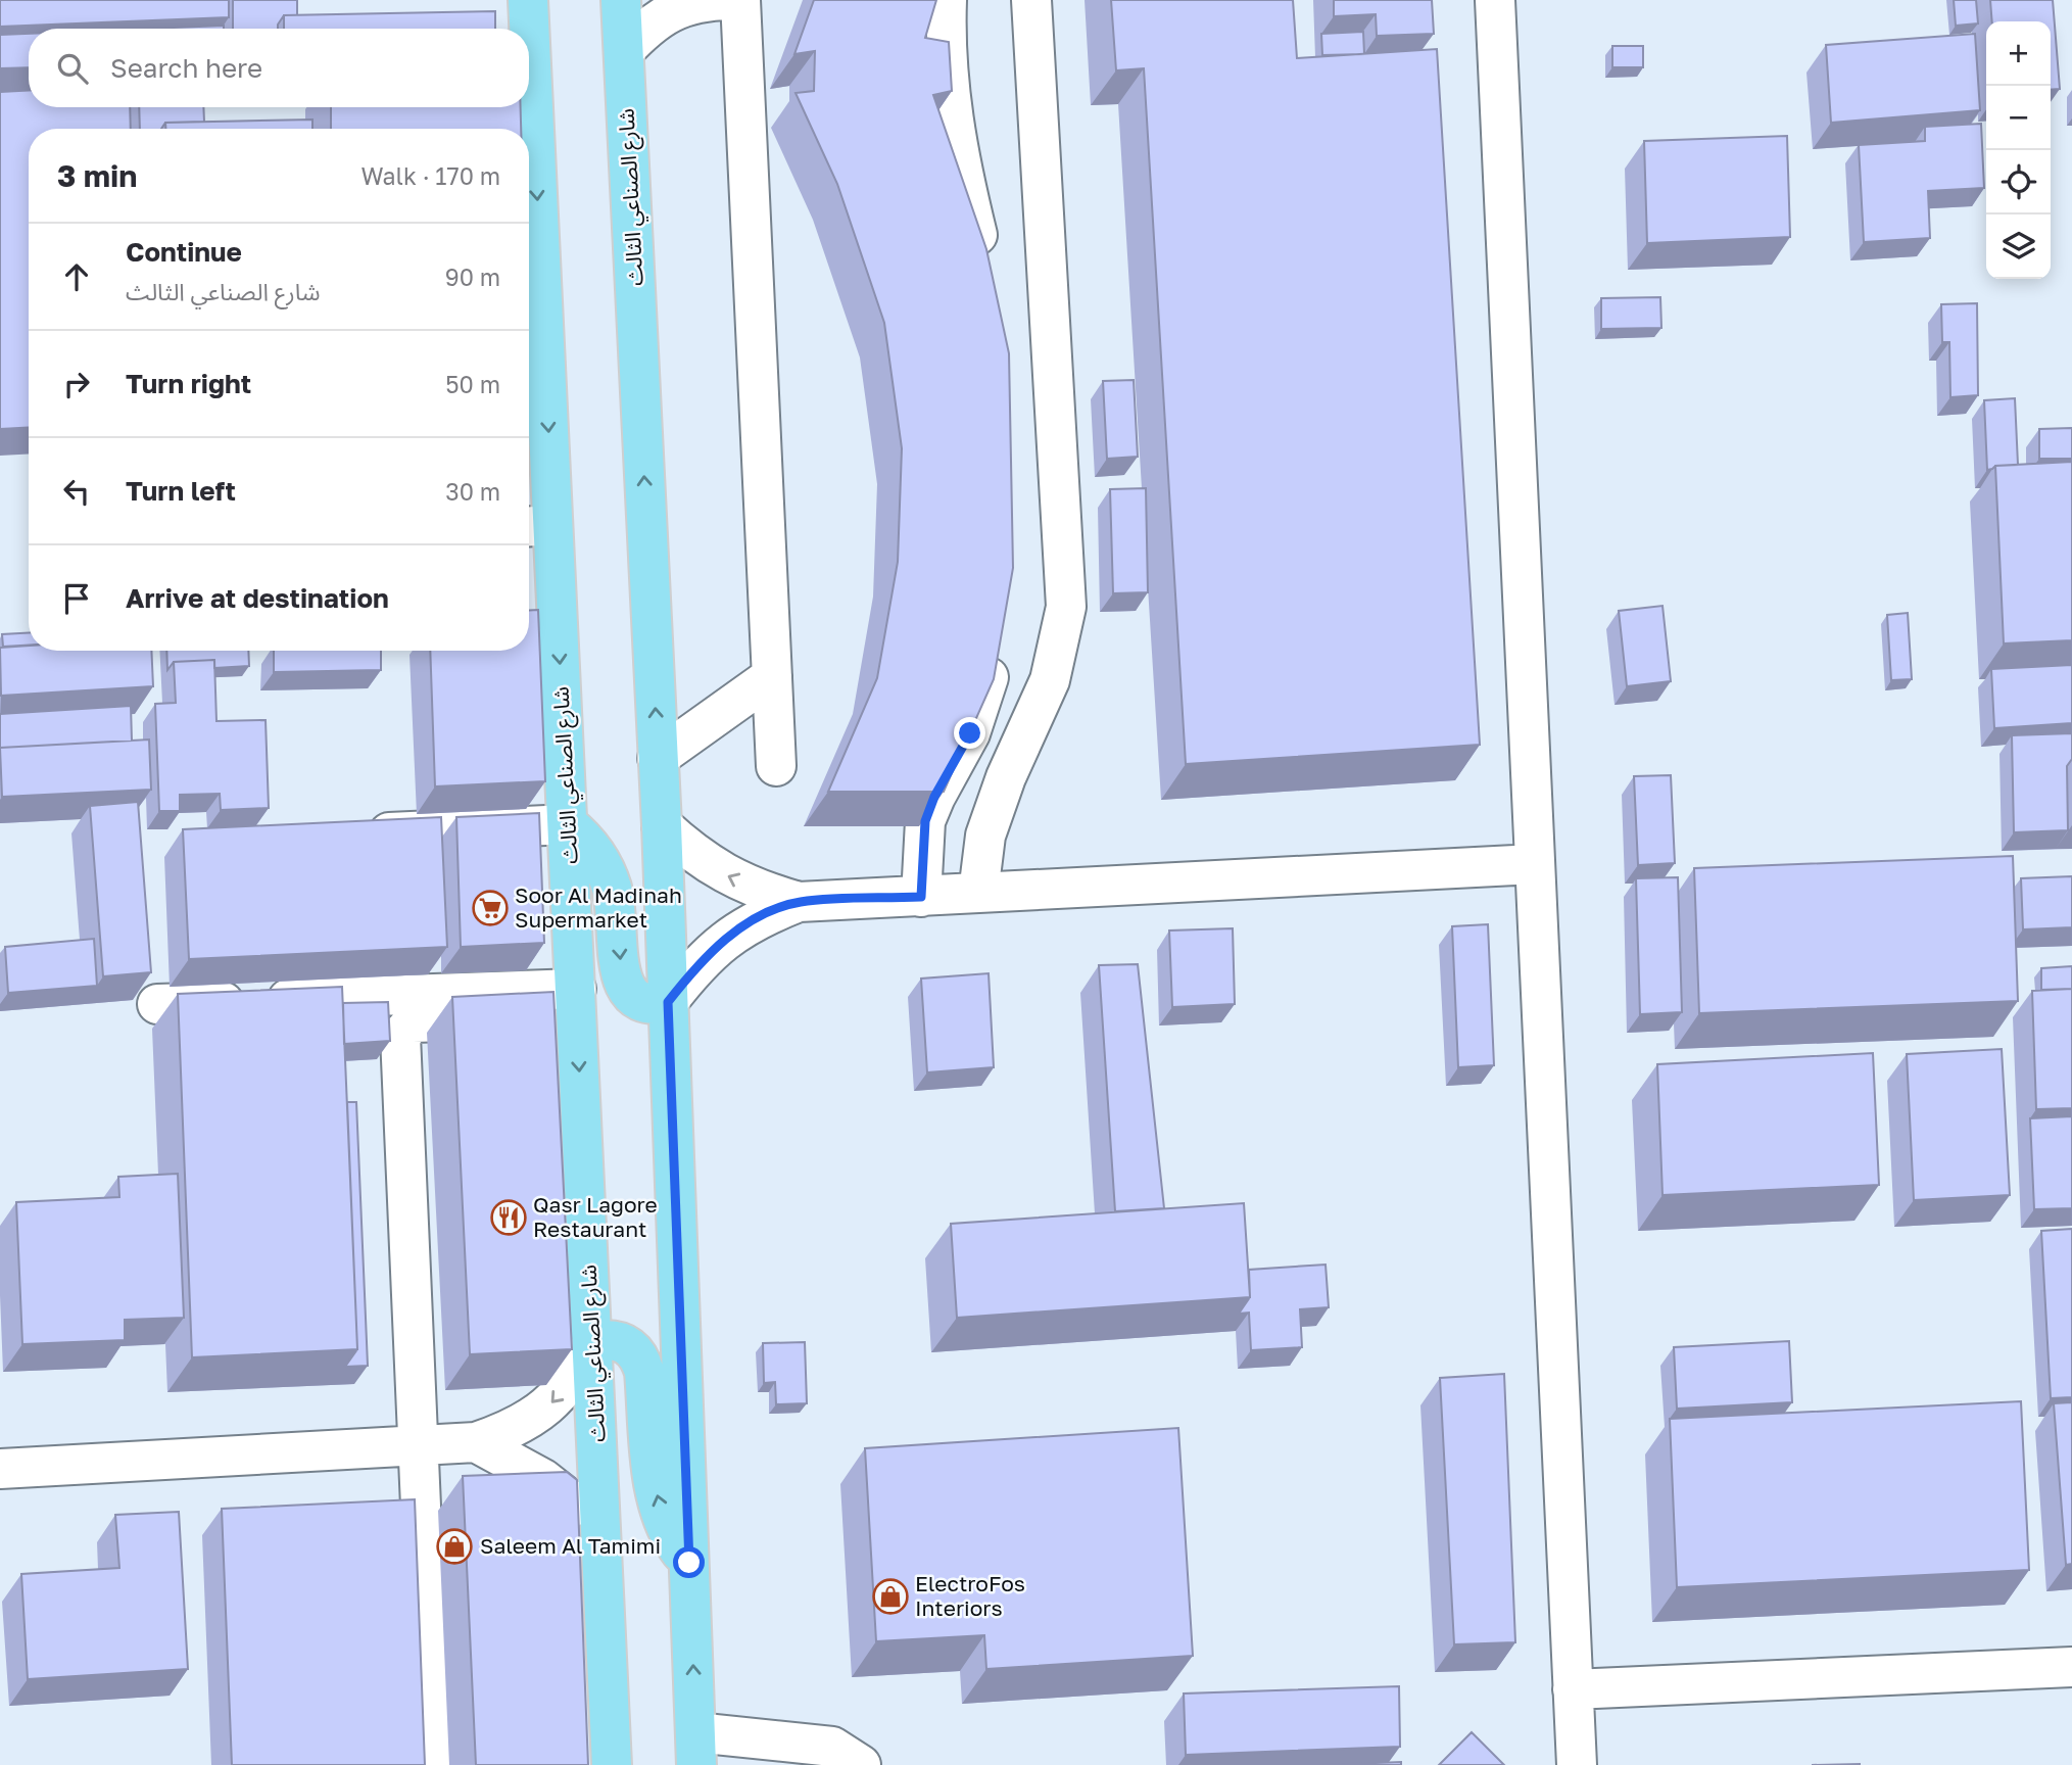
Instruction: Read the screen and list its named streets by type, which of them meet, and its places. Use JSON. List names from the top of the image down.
{
  "streets": {
    "main road": ["شارع الصناعي الثالث"]
  },
  "places": {
    "supermarket": ["Soor Al Madinah Supermarket"],
    "restaurant": ["Qasr Lagore Restaurant"],
    "shop": ["Saleem Al Tamimi", "ElectroFos Interiors"]
  },
  "page": {
    "map_buttons": ["+", "−"],
    "search": "Search here",
    "heading": ["3 min", "Walk · 170 m"],
    "list": [
      ["Continue", "شارع الصناعي الثالث", "90 m"],
      ["Turn right", "50 m"],
      ["Turn left", "30 m"],
      "Arrive at destination"
    ]
  }
}
